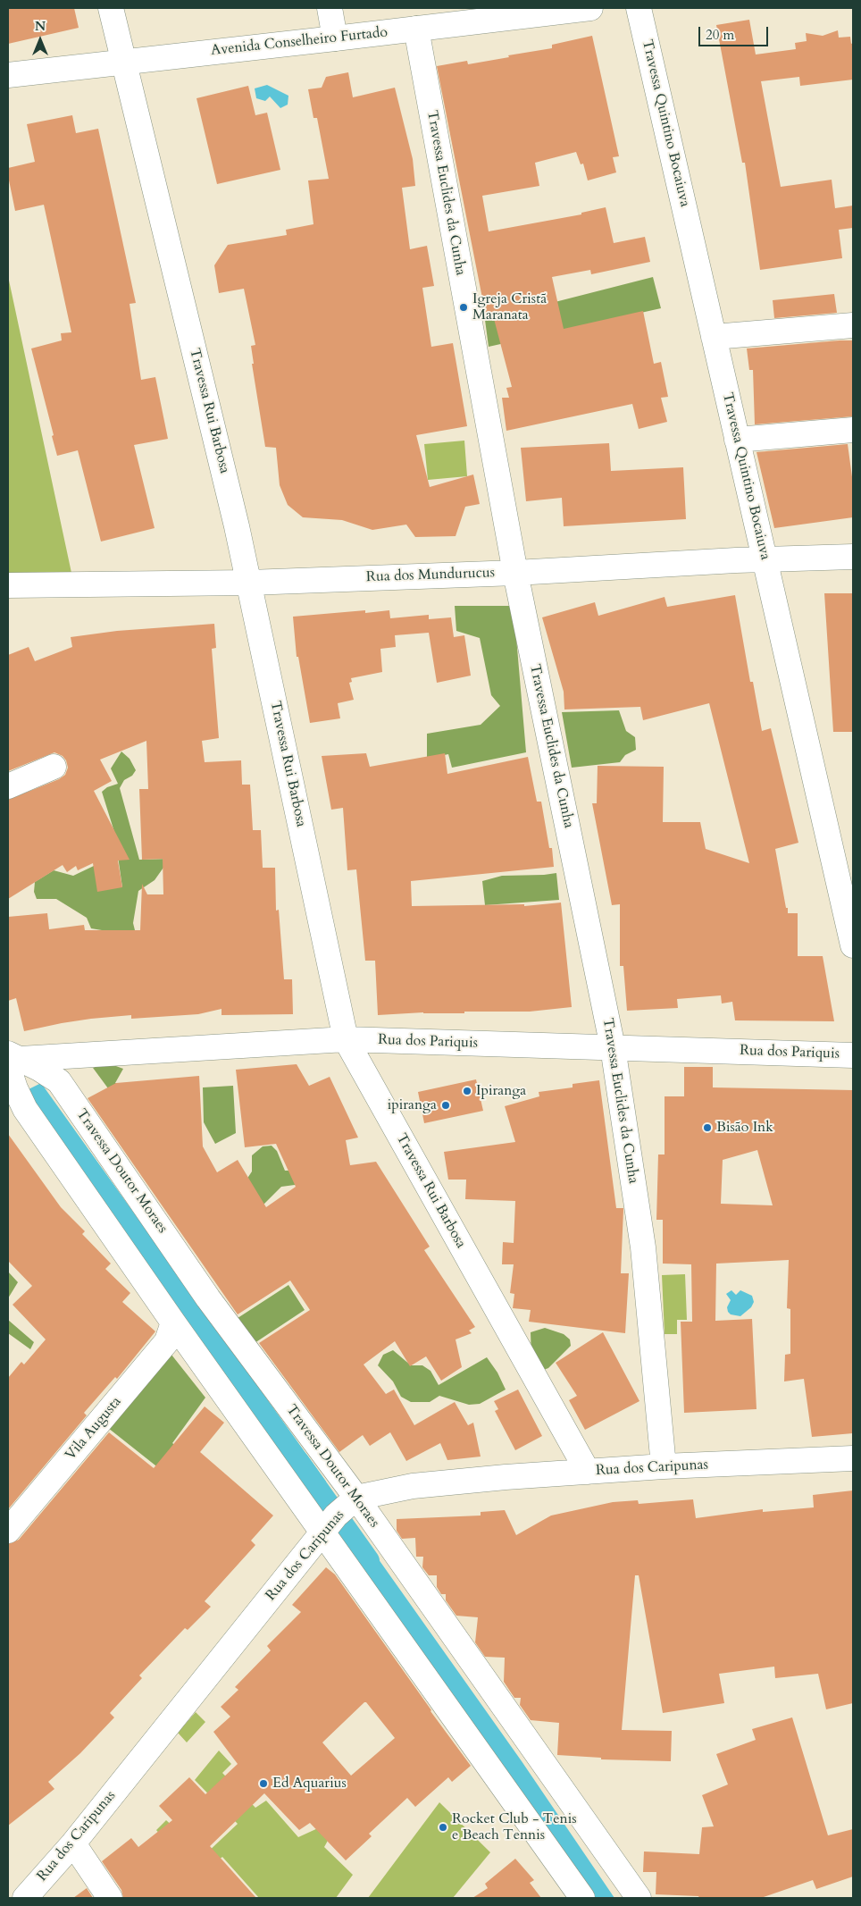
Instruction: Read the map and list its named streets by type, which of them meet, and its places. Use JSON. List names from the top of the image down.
{
  "streets": {
    "street": [
      "Avenida Conselheiro Furtado",
      "Travessa Quintino Bocaiuva",
      "Travessa Euclides da Cunha",
      "Travessa Rui Barbosa",
      "Rua dos Mundurucus",
      "Rua dos Pariquis",
      "Travessa Doutor Moraes",
      "Vila Augusta",
      "Rua dos Caripunas"
    ]
  },
  "crossings": [
    ["Avenida Conselheiro Furtado", "Travessa Euclides da Cunha"],
    ["Avenida Conselheiro Furtado", "Travessa Rui Barbosa"],
    ["Travessa Quintino Bocaiuva", "Rua dos Mundurucus"],
    ["Travessa Euclides da Cunha", "Rua dos Mundurucus"],
    ["Travessa Euclides da Cunha", "Rua dos Pariquis"],
    ["Travessa Euclides da Cunha", "Rua dos Caripunas"],
    ["Travessa Rui Barbosa", "Rua dos Mundurucus"],
    ["Travessa Rui Barbosa", "Rua dos Pariquis"],
    ["Travessa Rui Barbosa", "Rua dos Caripunas"],
    ["Rua dos Pariquis", "Travessa Doutor Moraes"],
    ["Travessa Doutor Moraes", "Rua dos Caripunas"]
  ],
  "places": [
    "Igreja Cristã Maranata",
    "Ipiranga",
    "ipiranga",
    "Bisão Ink",
    "Ed Aquarius",
    "Rocket Club - Tenis e Beach Tennis"
  ],
  "scale_bar": "20 m",
  "north": "top"
}
